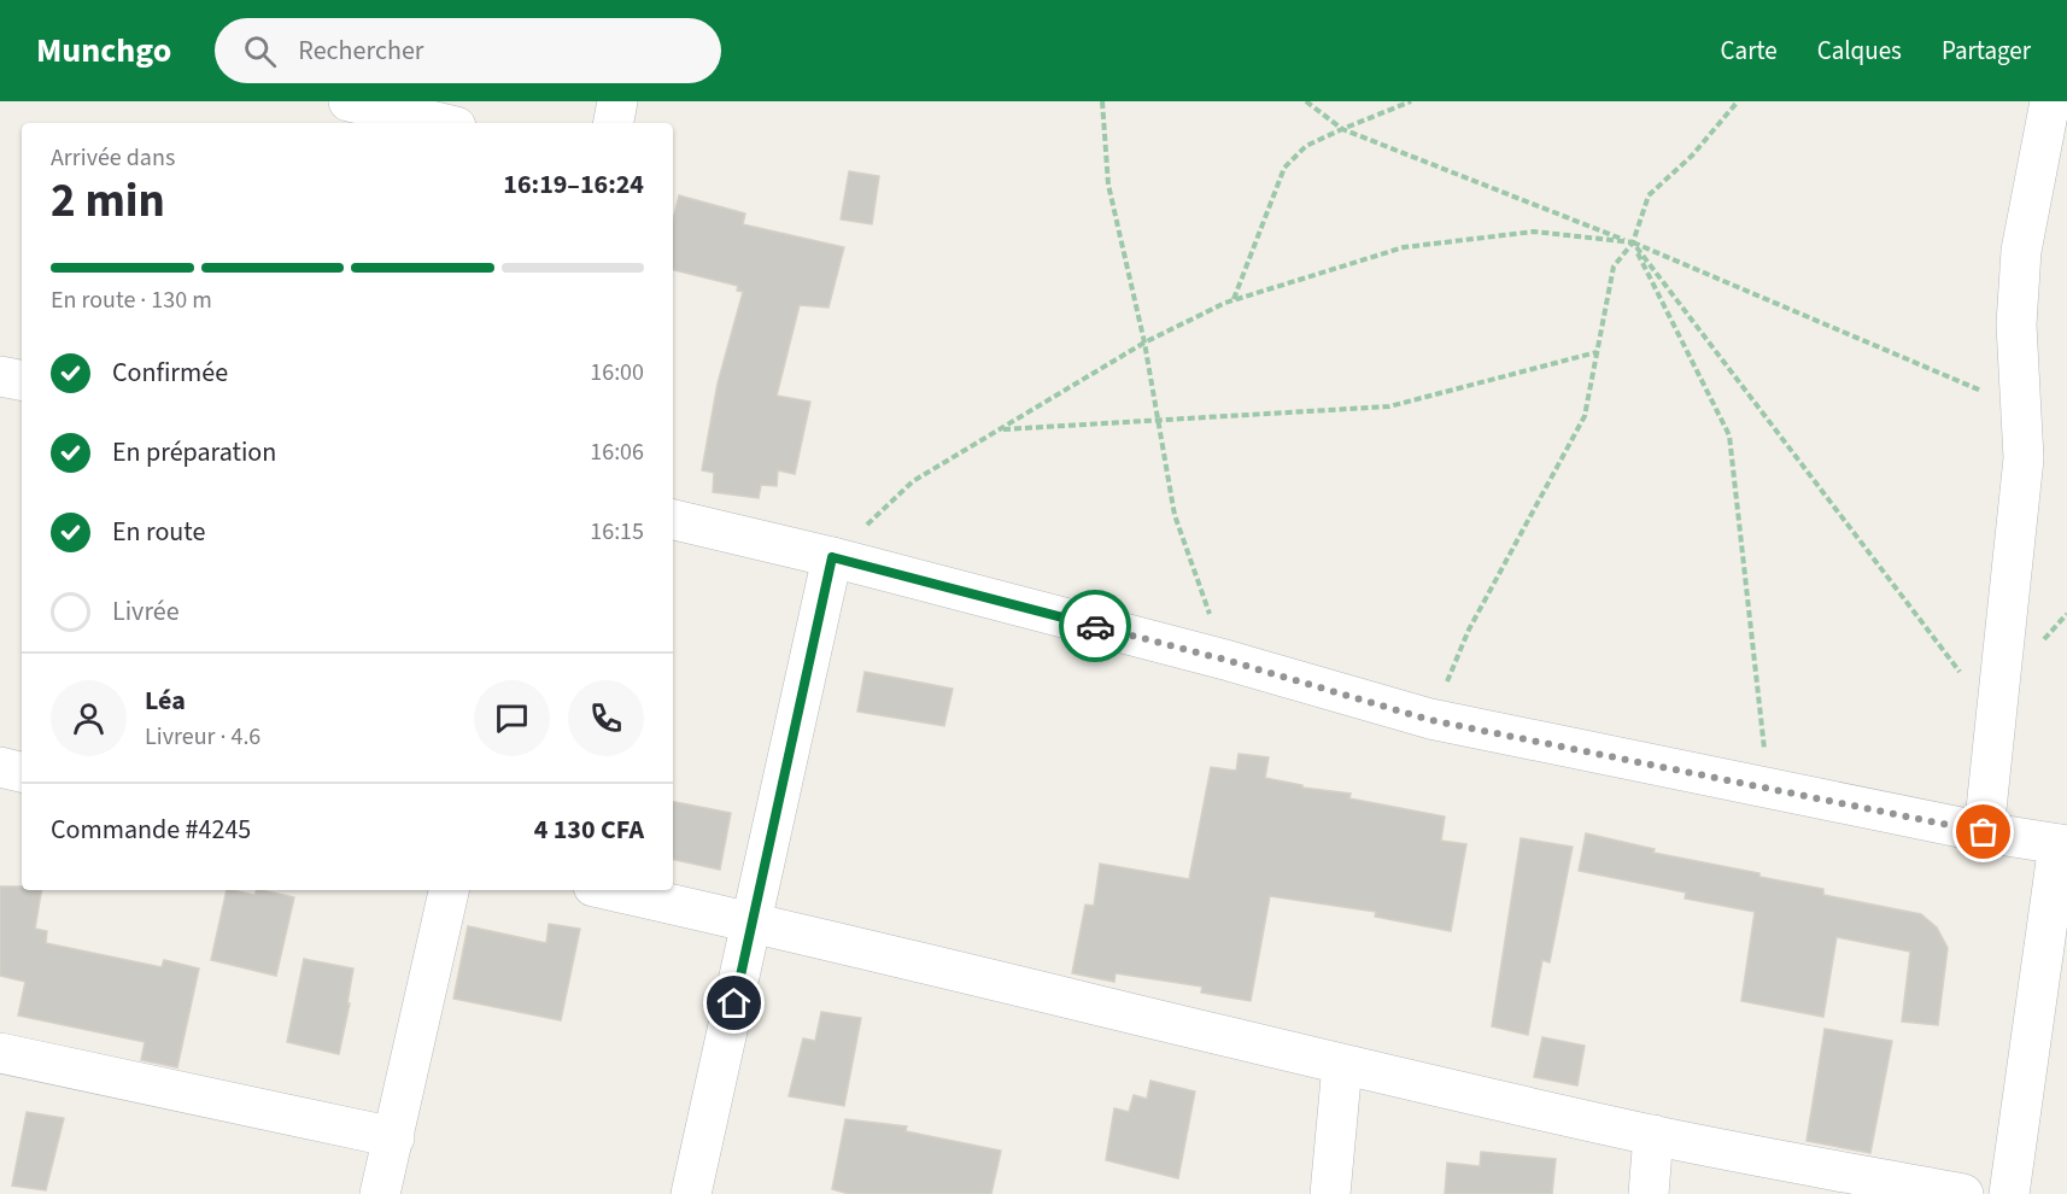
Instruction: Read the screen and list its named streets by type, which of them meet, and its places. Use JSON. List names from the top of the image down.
{
  "page": {
    "header": "Munchgo",
    "search": "Rechercher",
    "nav": ["Carte", "Calques", "Partager"],
    "heading": ["2 min", "Arrivée dans", "16:19–16:24"],
    "panel": [
      "Léa",
      "Livreur · 4.6",
      "Commande #4245",
      "4 130 CFA"
    ],
    "bar": "En route · 130 m",
    "list": [
      ["Confirmée", "16:00"],
      ["En préparation", "16:06"],
      ["En route", "16:15"],
      "Livrée"
    ]
  }
}
